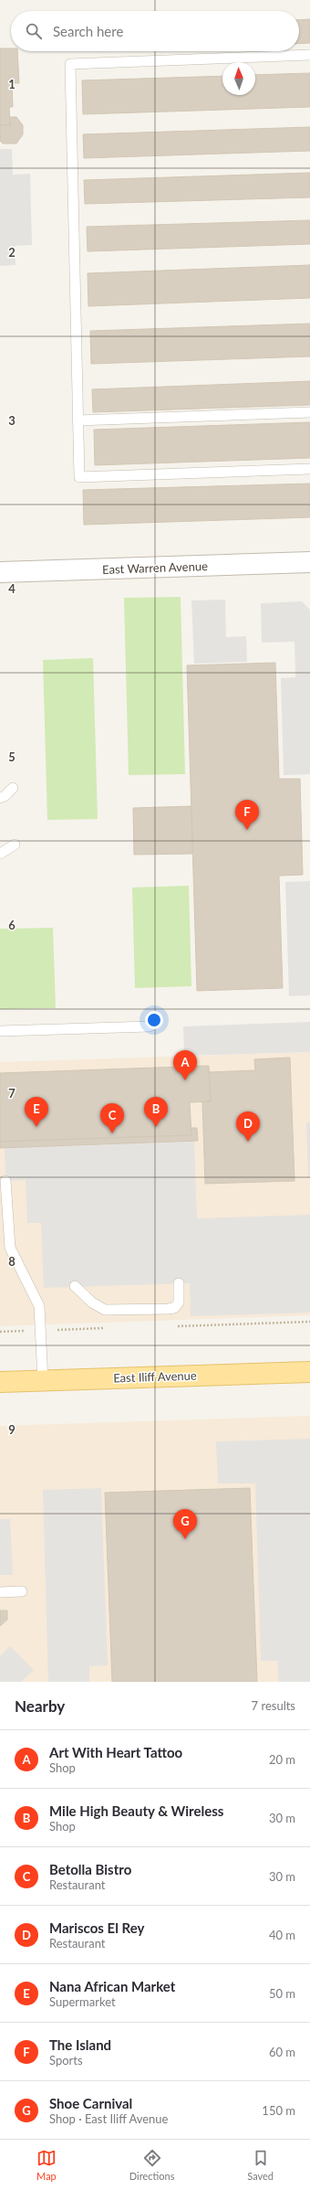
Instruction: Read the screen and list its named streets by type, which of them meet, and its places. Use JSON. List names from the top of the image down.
{
  "streets": {
    "main road": ["East Iliff Avenue"],
    "street": ["East Warren Avenue"]
  },
  "north": "top",
  "page": {
    "search": "Search here",
    "pins": [
      "F",
      "A",
      "B",
      "E",
      "C",
      "D",
      "G"
    ],
    "heading": ["Nearby", "7 results"],
    "list": [
      {
        "mark": "A",
        "name": "Art With Heart Tattoo",
        "note": "Shop",
        "value": "20 m"
      },
      {
        "mark": "B",
        "name": "Mile High Beauty & Wireless",
        "note": "Shop",
        "value": "30 m"
      },
      {
        "mark": "C",
        "name": "Betolla Bistro",
        "note": "Restaurant",
        "value": "30 m"
      },
      {
        "mark": "D",
        "name": "Mariscos El Rey",
        "note": "Restaurant",
        "value": "40 m"
      },
      {
        "mark": "E",
        "name": "Nana African Market",
        "note": "Supermarket",
        "value": "50 m"
      },
      {
        "mark": "F",
        "name": "The Island",
        "note": "Sports",
        "value": "60 m"
      },
      {
        "mark": "G",
        "name": "Shoe Carnival",
        "note": "Shop · East Iliff Avenue",
        "value": "150 m"
      }
    ],
    "nav": ["Map", "Directions", "Saved"]
  },
  "grid": {
    "rows": [
      "1",
      "2",
      "3",
      "4",
      "5",
      "6",
      "7",
      "8",
      "9"
    ]
  }
}
